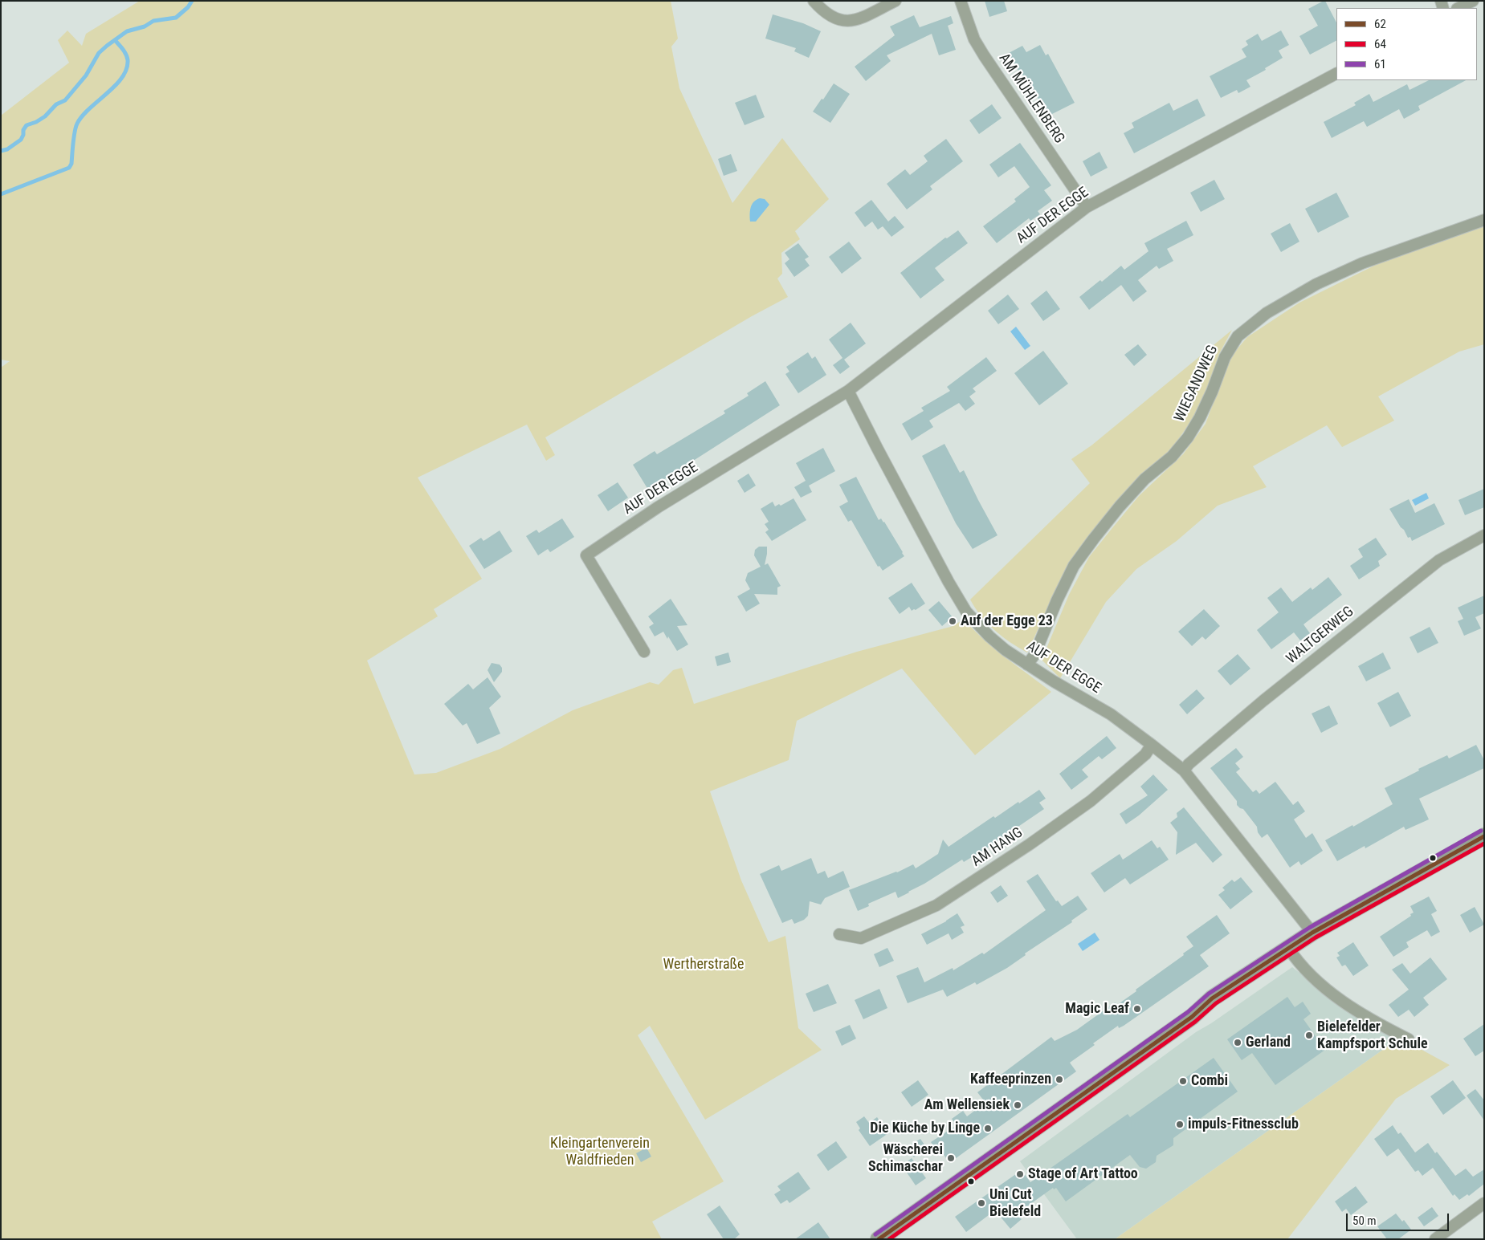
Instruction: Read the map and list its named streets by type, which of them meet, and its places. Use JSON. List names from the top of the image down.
{
  "streets": {
    "street": [
      "AM MÜHLENBERG",
      "AUF DER EGGE",
      "WIEGANDWEG",
      "WALTGERWEG",
      "AM HANG"
    ]
  },
  "crossings": [
    ["AM MÜHLENBERG", "AUF DER EGGE"],
    ["AUF DER EGGE", "WIEGANDWEG"],
    ["AUF DER EGGE", "WALTGERWEG"],
    ["AUF DER EGGE", "AM HANG"]
  ],
  "parks": ["Wertherstraße", "Kleingartenverein Waldfrieden"],
  "places": [
    "Auf der Egge 23",
    "Magic Leaf",
    "Bielefelder Kampfsport Schule",
    "Gerland",
    "Kaffeeprinzen",
    "Combi",
    "Am Wellensiek",
    "impuls-Fitnessclub",
    "Die Küche by Linge",
    "Wäscherei Schimaschar",
    "Stage of Art Tattoo",
    "Uni Cut Bielefeld"
  ],
  "lines": ["transit line 61", "transit line 62", "transit line 64"],
  "legend": ["62", "64", "61"],
  "scale_bar": "50 m"
}
